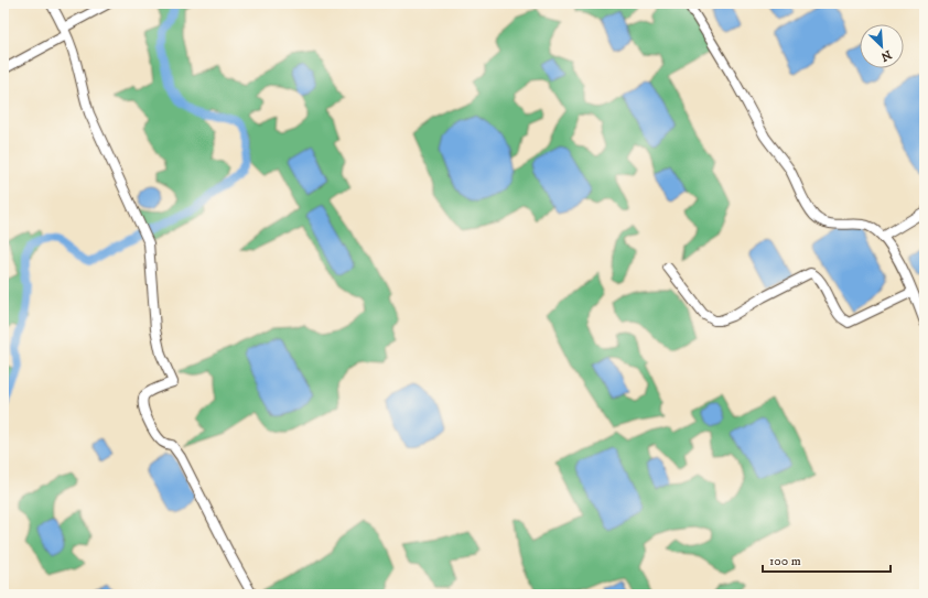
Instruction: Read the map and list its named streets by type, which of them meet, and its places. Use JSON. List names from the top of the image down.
{
  "scale_bar": "100 m",
  "north": "bottom right"
}
